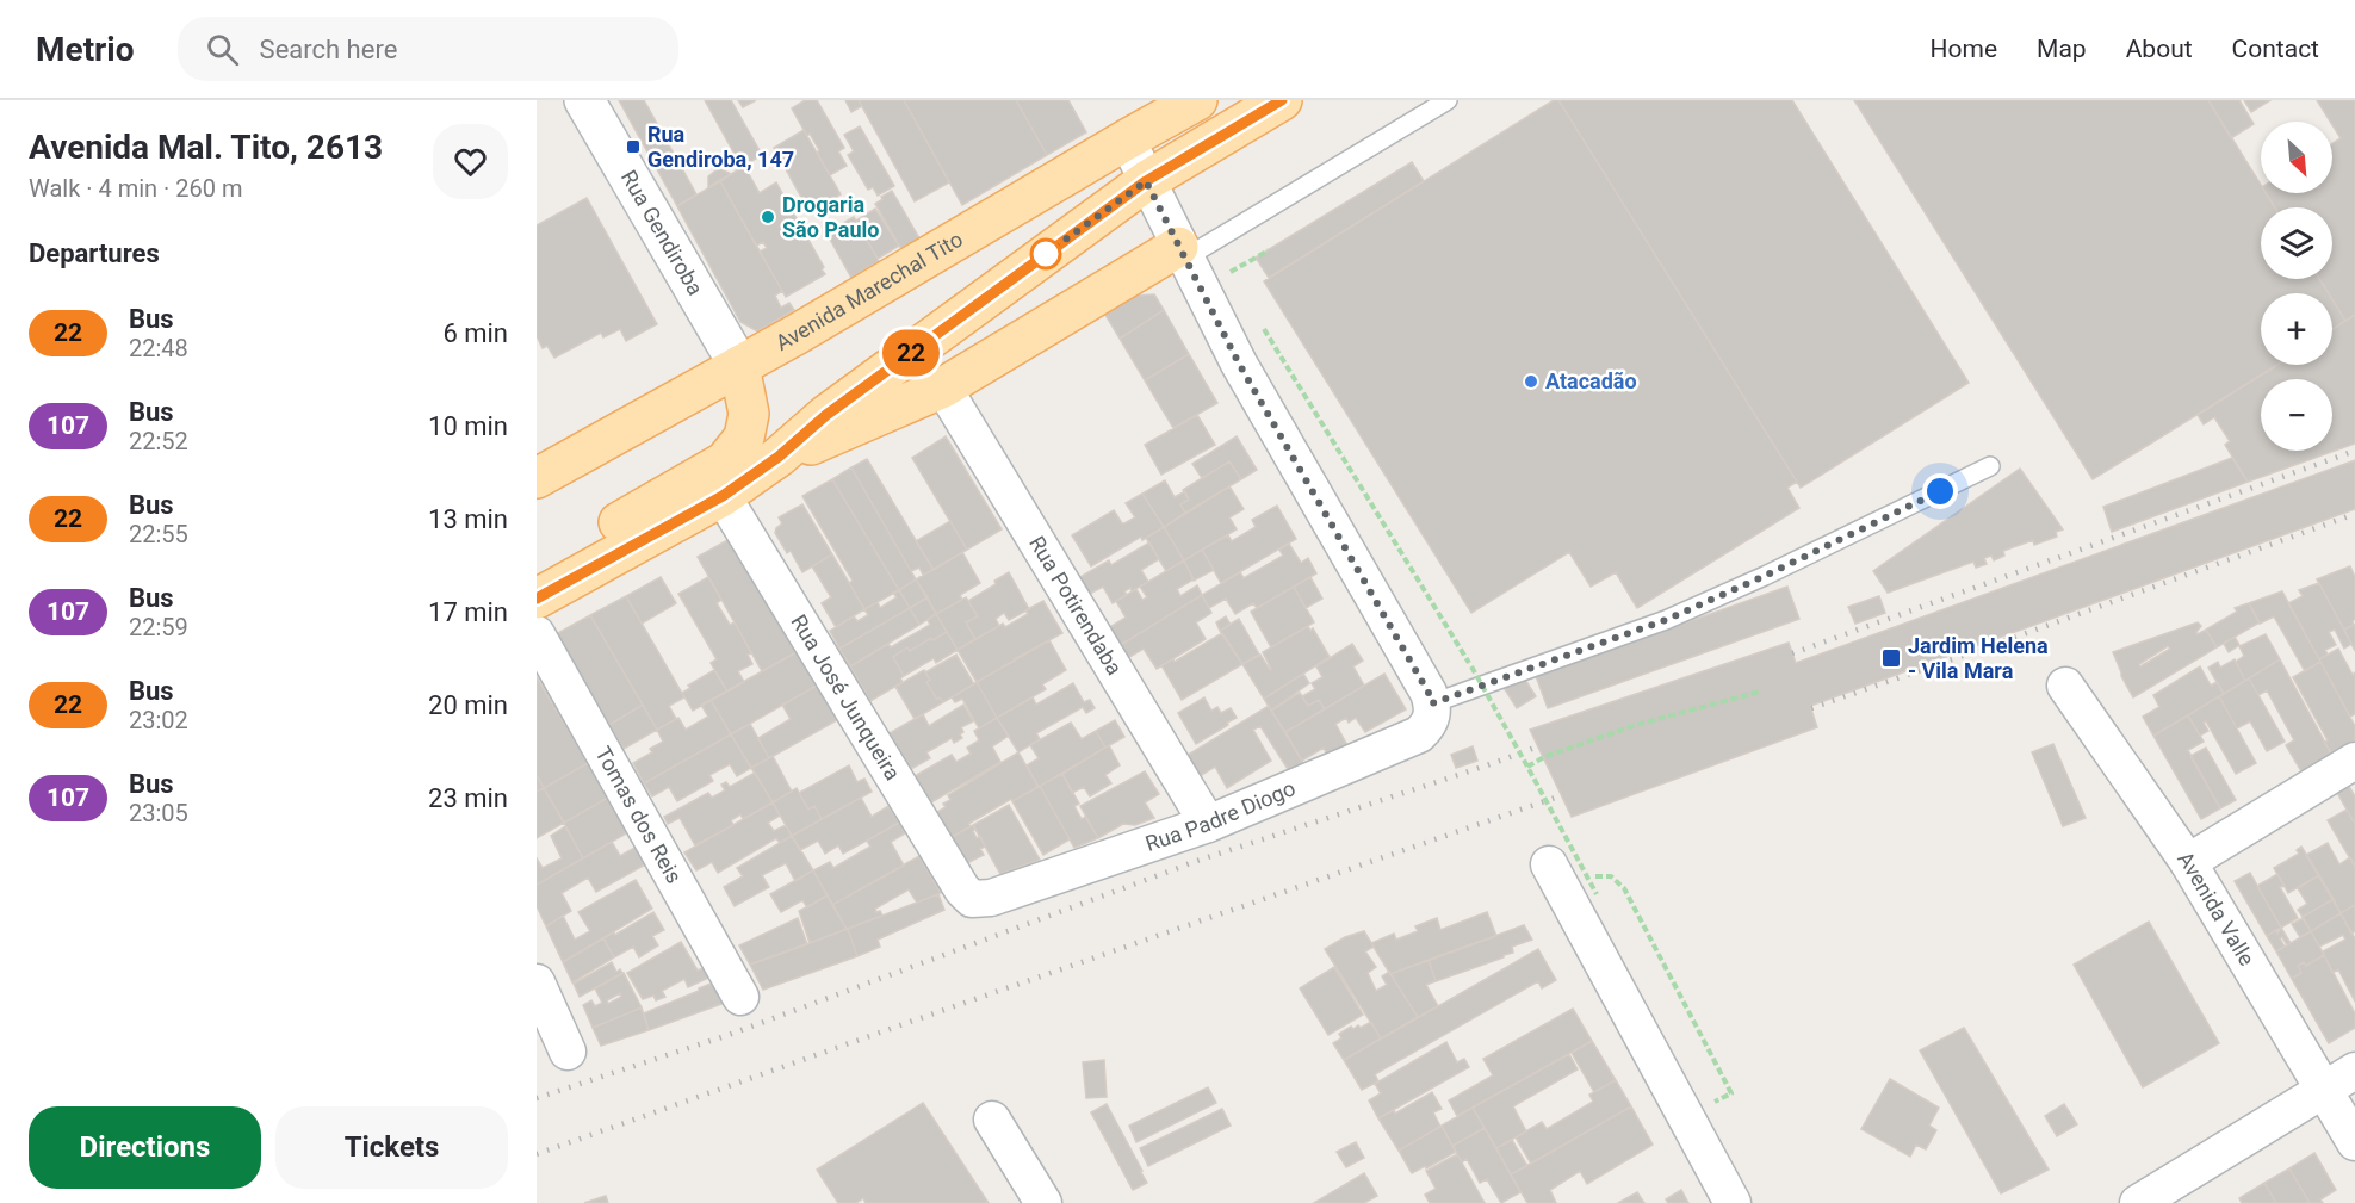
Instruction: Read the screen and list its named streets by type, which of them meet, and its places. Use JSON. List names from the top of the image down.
{
  "streets": {
    "main road": ["Avenida Marechal Tito"],
    "street": [
      "Rua Gendiroba",
      "Rua Potirendaba",
      "Rua José Junqueira",
      "Tomas dos Reis",
      "Rua Padre Diogo",
      "Avenida Valle"
    ]
  },
  "crossings": [
    ["Rua Gendiroba", "Avenida Marechal Tito"],
    ["Rua Potirendaba", "Rua Padre Diogo"],
    ["Rua José Junqueira", "Rua Padre Diogo"]
  ],
  "places": {
    "transit": ["Rua Gendiroba, 147", "Jardim Helena - Vila Mara"],
    "other": ["Drogaria São Paulo", "Atacadão"]
  },
  "lines": ["bus line 22"],
  "north": "bottom right",
  "page": {
    "header": "Metrio",
    "search": "Search here",
    "nav": [
      "Home",
      "Map",
      "About",
      "Contact"
    ],
    "heading": [
      ["Avenida Mal. Tito, 2613", "Walk · 4 min · 260 m"],
      "Departures"
    ],
    "on_map": "22",
    "map_buttons": ["+", "−"],
    "list": [
      {
        "mark": "22",
        "name": "Bus",
        "note": "22:48",
        "value": "6 min"
      },
      {
        "mark": "107",
        "name": "Bus",
        "note": "22:52",
        "value": "10 min"
      },
      {
        "mark": "22",
        "name": "Bus",
        "note": "22:55",
        "value": "13 min"
      },
      {
        "mark": "107",
        "name": "Bus",
        "note": "22:59",
        "value": "17 min"
      },
      {
        "mark": "22",
        "name": "Bus",
        "note": "23:02",
        "value": "20 min"
      },
      {
        "mark": "107",
        "name": "Bus",
        "note": "23:05",
        "value": "23 min"
      }
    ],
    "buttons": ["Directions", "Tickets"]
  }
}
